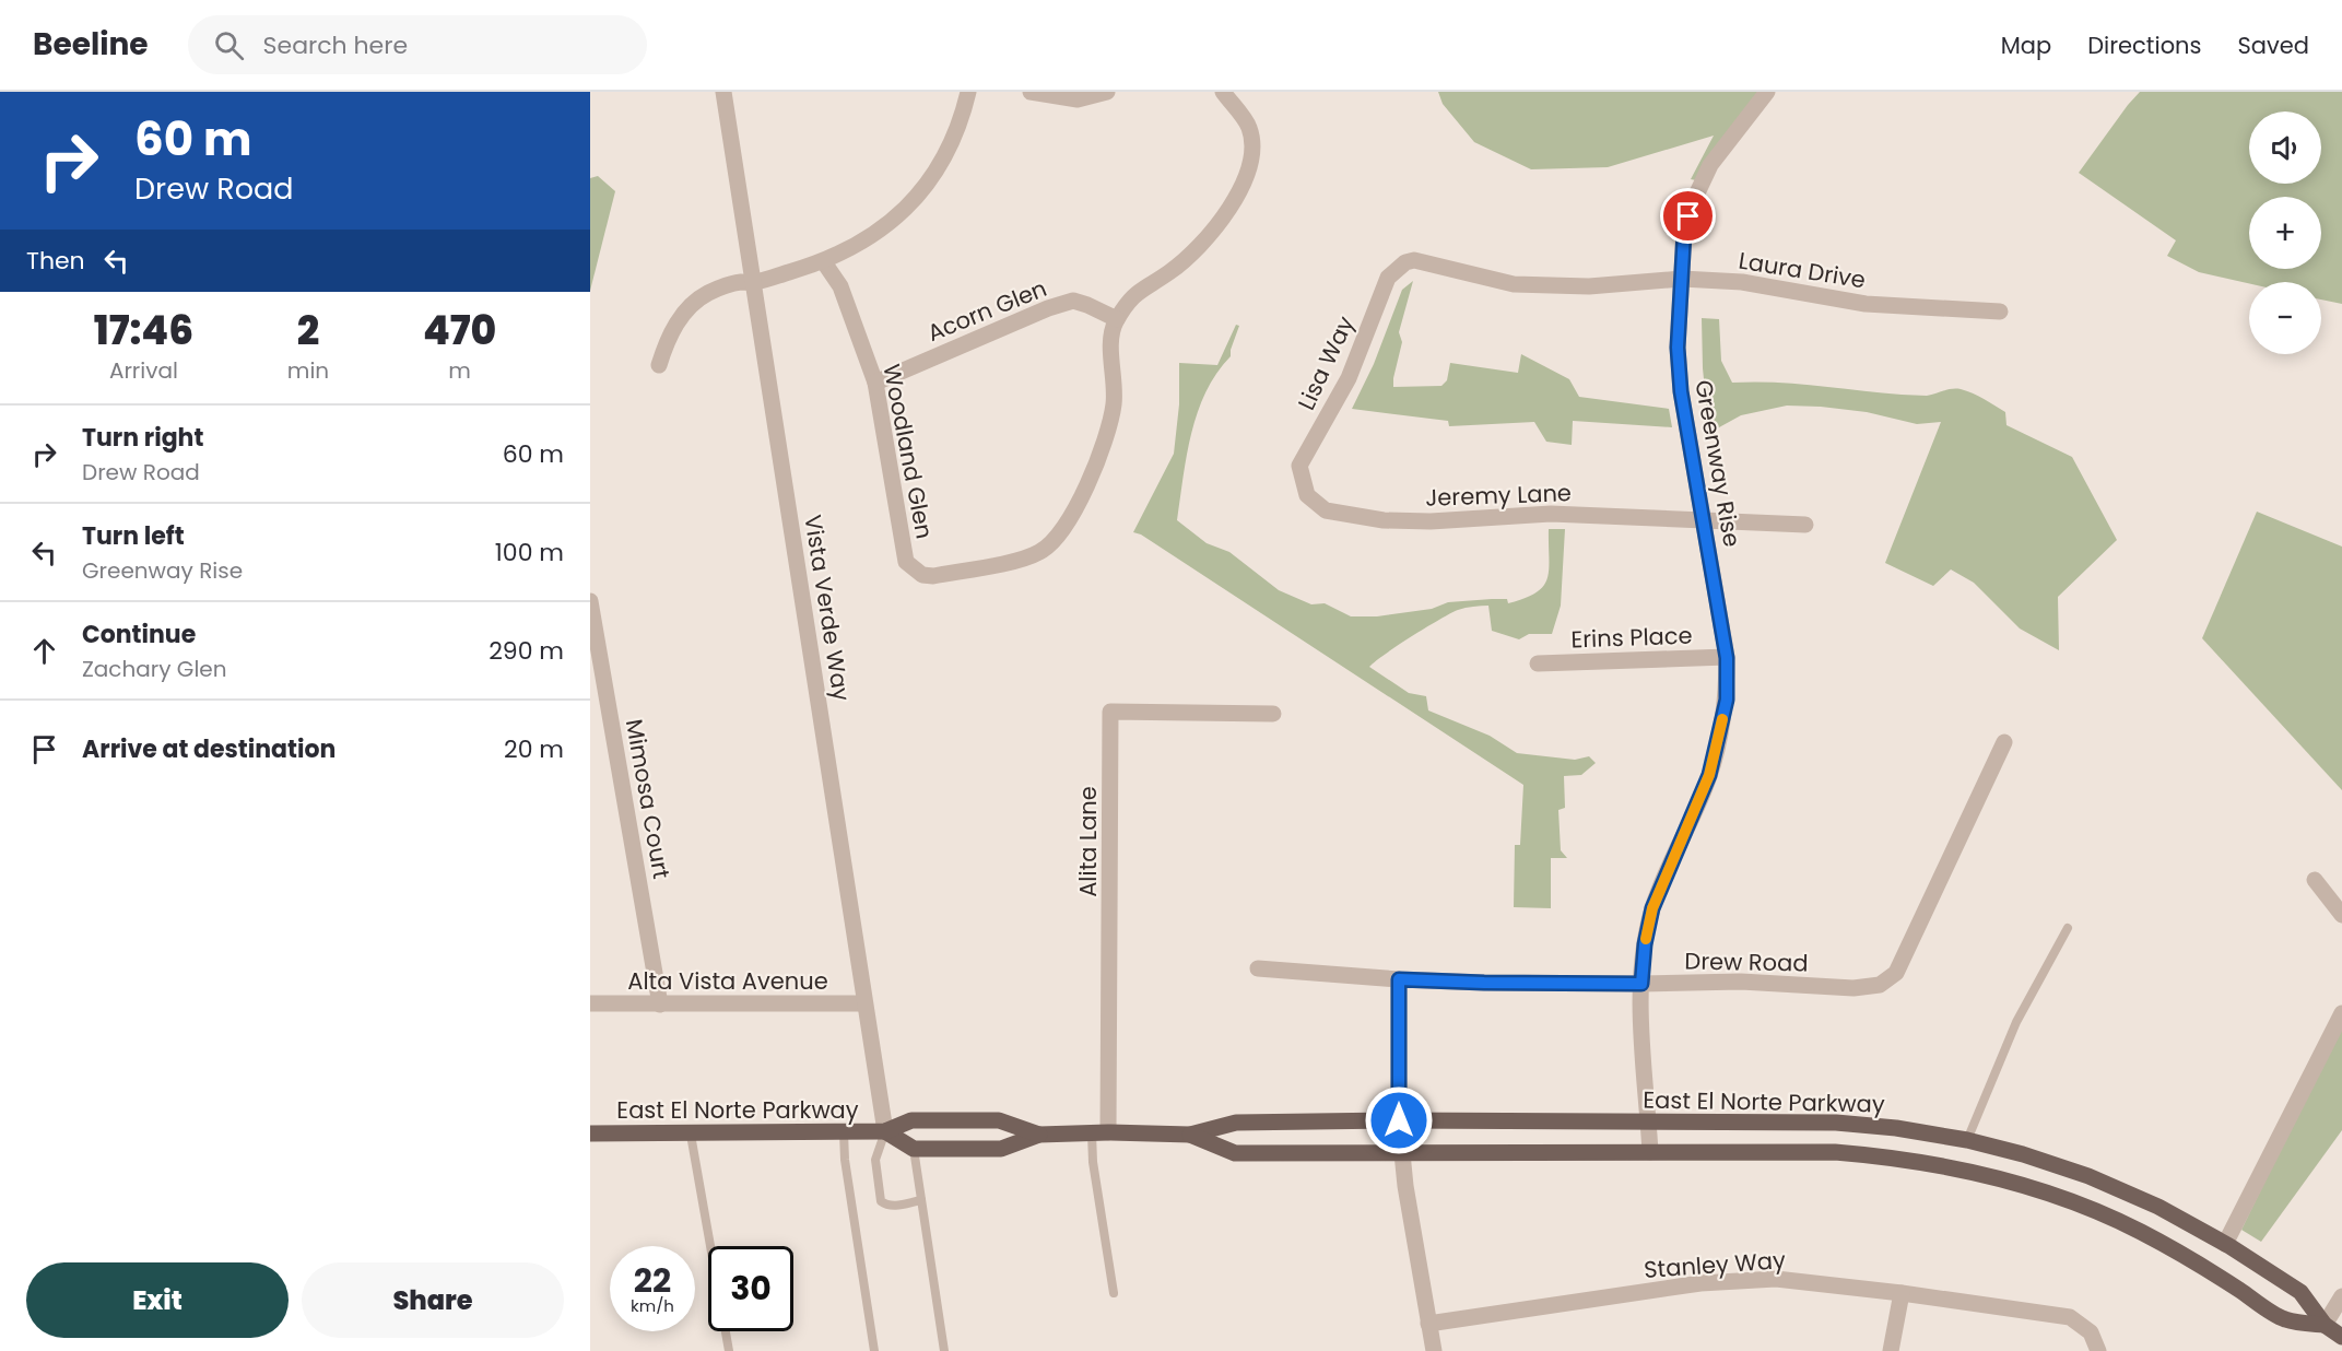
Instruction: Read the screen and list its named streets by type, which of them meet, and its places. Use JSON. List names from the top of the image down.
{
  "streets": {
    "main road": ["East El Norte Parkway"],
    "street": [
      "Laura Drive",
      "Acorn Glen",
      "Lisa Way",
      "Woodland Glen",
      "Greenway Rise",
      "Jeremy Lane",
      "Vista Verde Way",
      "Erins Place",
      "Mimosa Court",
      "Alita Lane",
      "Drew Road",
      "Alta Vista Avenue",
      "Stanley Way"
    ]
  },
  "crossings": [
    ["Laura Drive", "Lisa Way"],
    ["Laura Drive", "Greenway Rise"],
    ["Acorn Glen", "Woodland Glen"],
    ["Lisa Way", "Jeremy Lane"],
    ["Greenway Rise", "Jeremy Lane"],
    ["Greenway Rise", "Erins Place"],
    ["Greenway Rise", "Drew Road"],
    ["Greenway Rise", "East El Norte Parkway"],
    ["Vista Verde Way", "Alta Vista Avenue"],
    ["Vista Verde Way", "East El Norte Parkway"],
    ["Mimosa Court", "Alta Vista Avenue"],
    ["Alita Lane", "East El Norte Parkway"]
  ],
  "page": {
    "header": "Beeline",
    "search": "Search here",
    "nav": ["Map", "Directions", "Saved"],
    "turn": ["60 m", "Drew Road"],
    "map_buttons": ["+", "−"],
    "then": "Then",
    "eta": [
      "17:46",
      "Arrival",
      "2",
      "min",
      "470",
      "m"
    ],
    "list": [
      {
        "name": "Turn right",
        "note": "Drew Road",
        "value": "60 m"
      },
      {
        "name": "Turn left",
        "note": "Greenway Rise",
        "value": "100 m"
      },
      {
        "name": "Continue",
        "note": "Zachary Glen",
        "value": "290 m"
      },
      {
        "name": "Arrive at destination",
        "value": "20 m"
      }
    ],
    "speed": "22 km/h",
    "limit": "30",
    "buttons": ["Exit", "Share"]
  }
}
